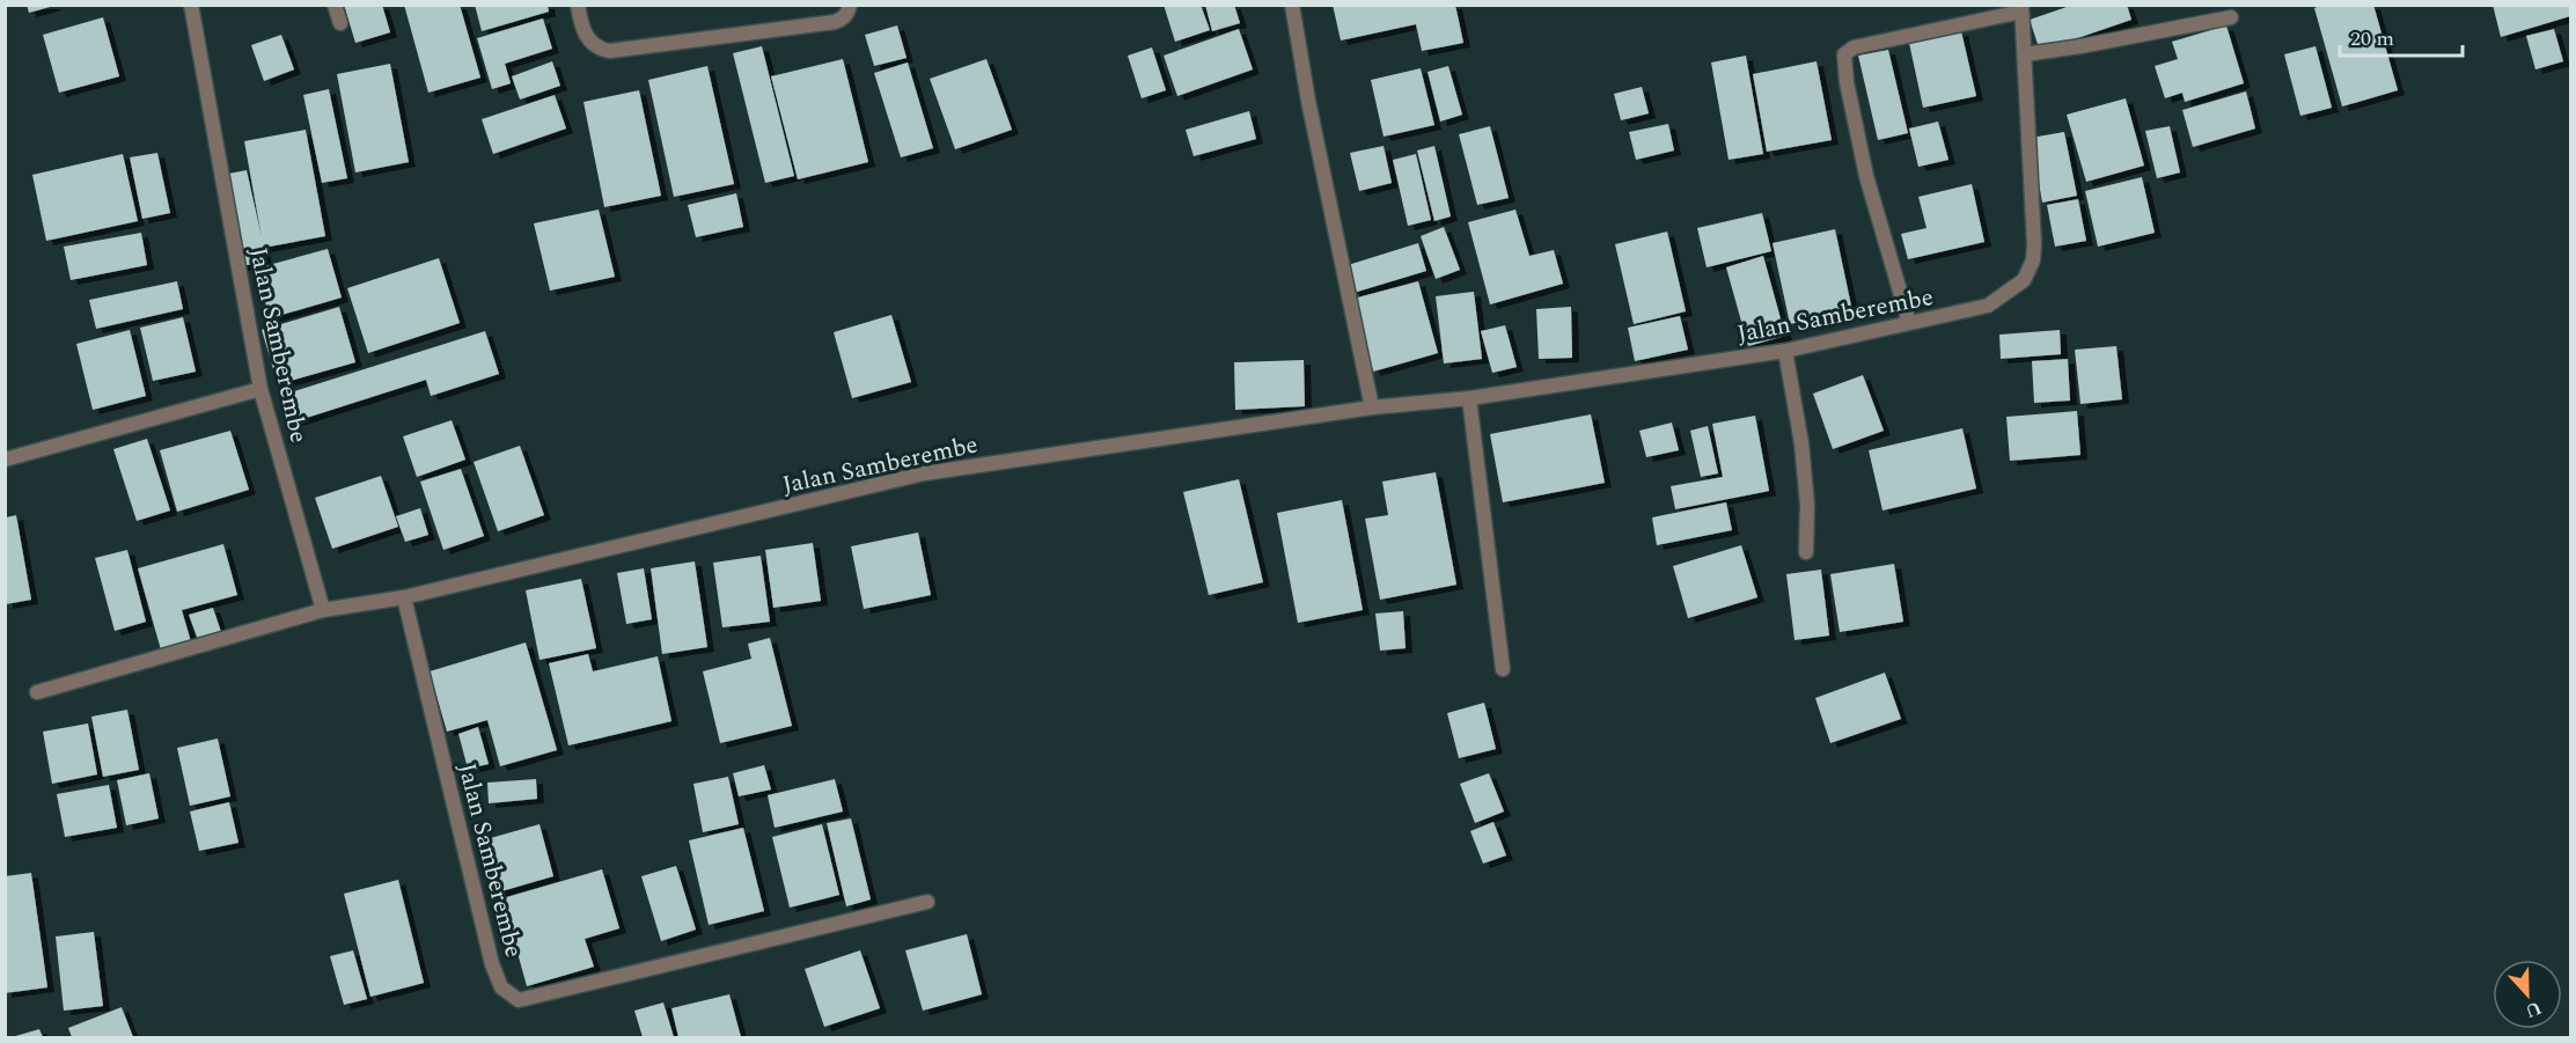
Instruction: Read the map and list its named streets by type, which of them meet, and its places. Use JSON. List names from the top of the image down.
{
  "streets": {
    "street": ["Jalan Samberembe"]
  },
  "scale_bar": "20 m",
  "north": "bottom"
}
